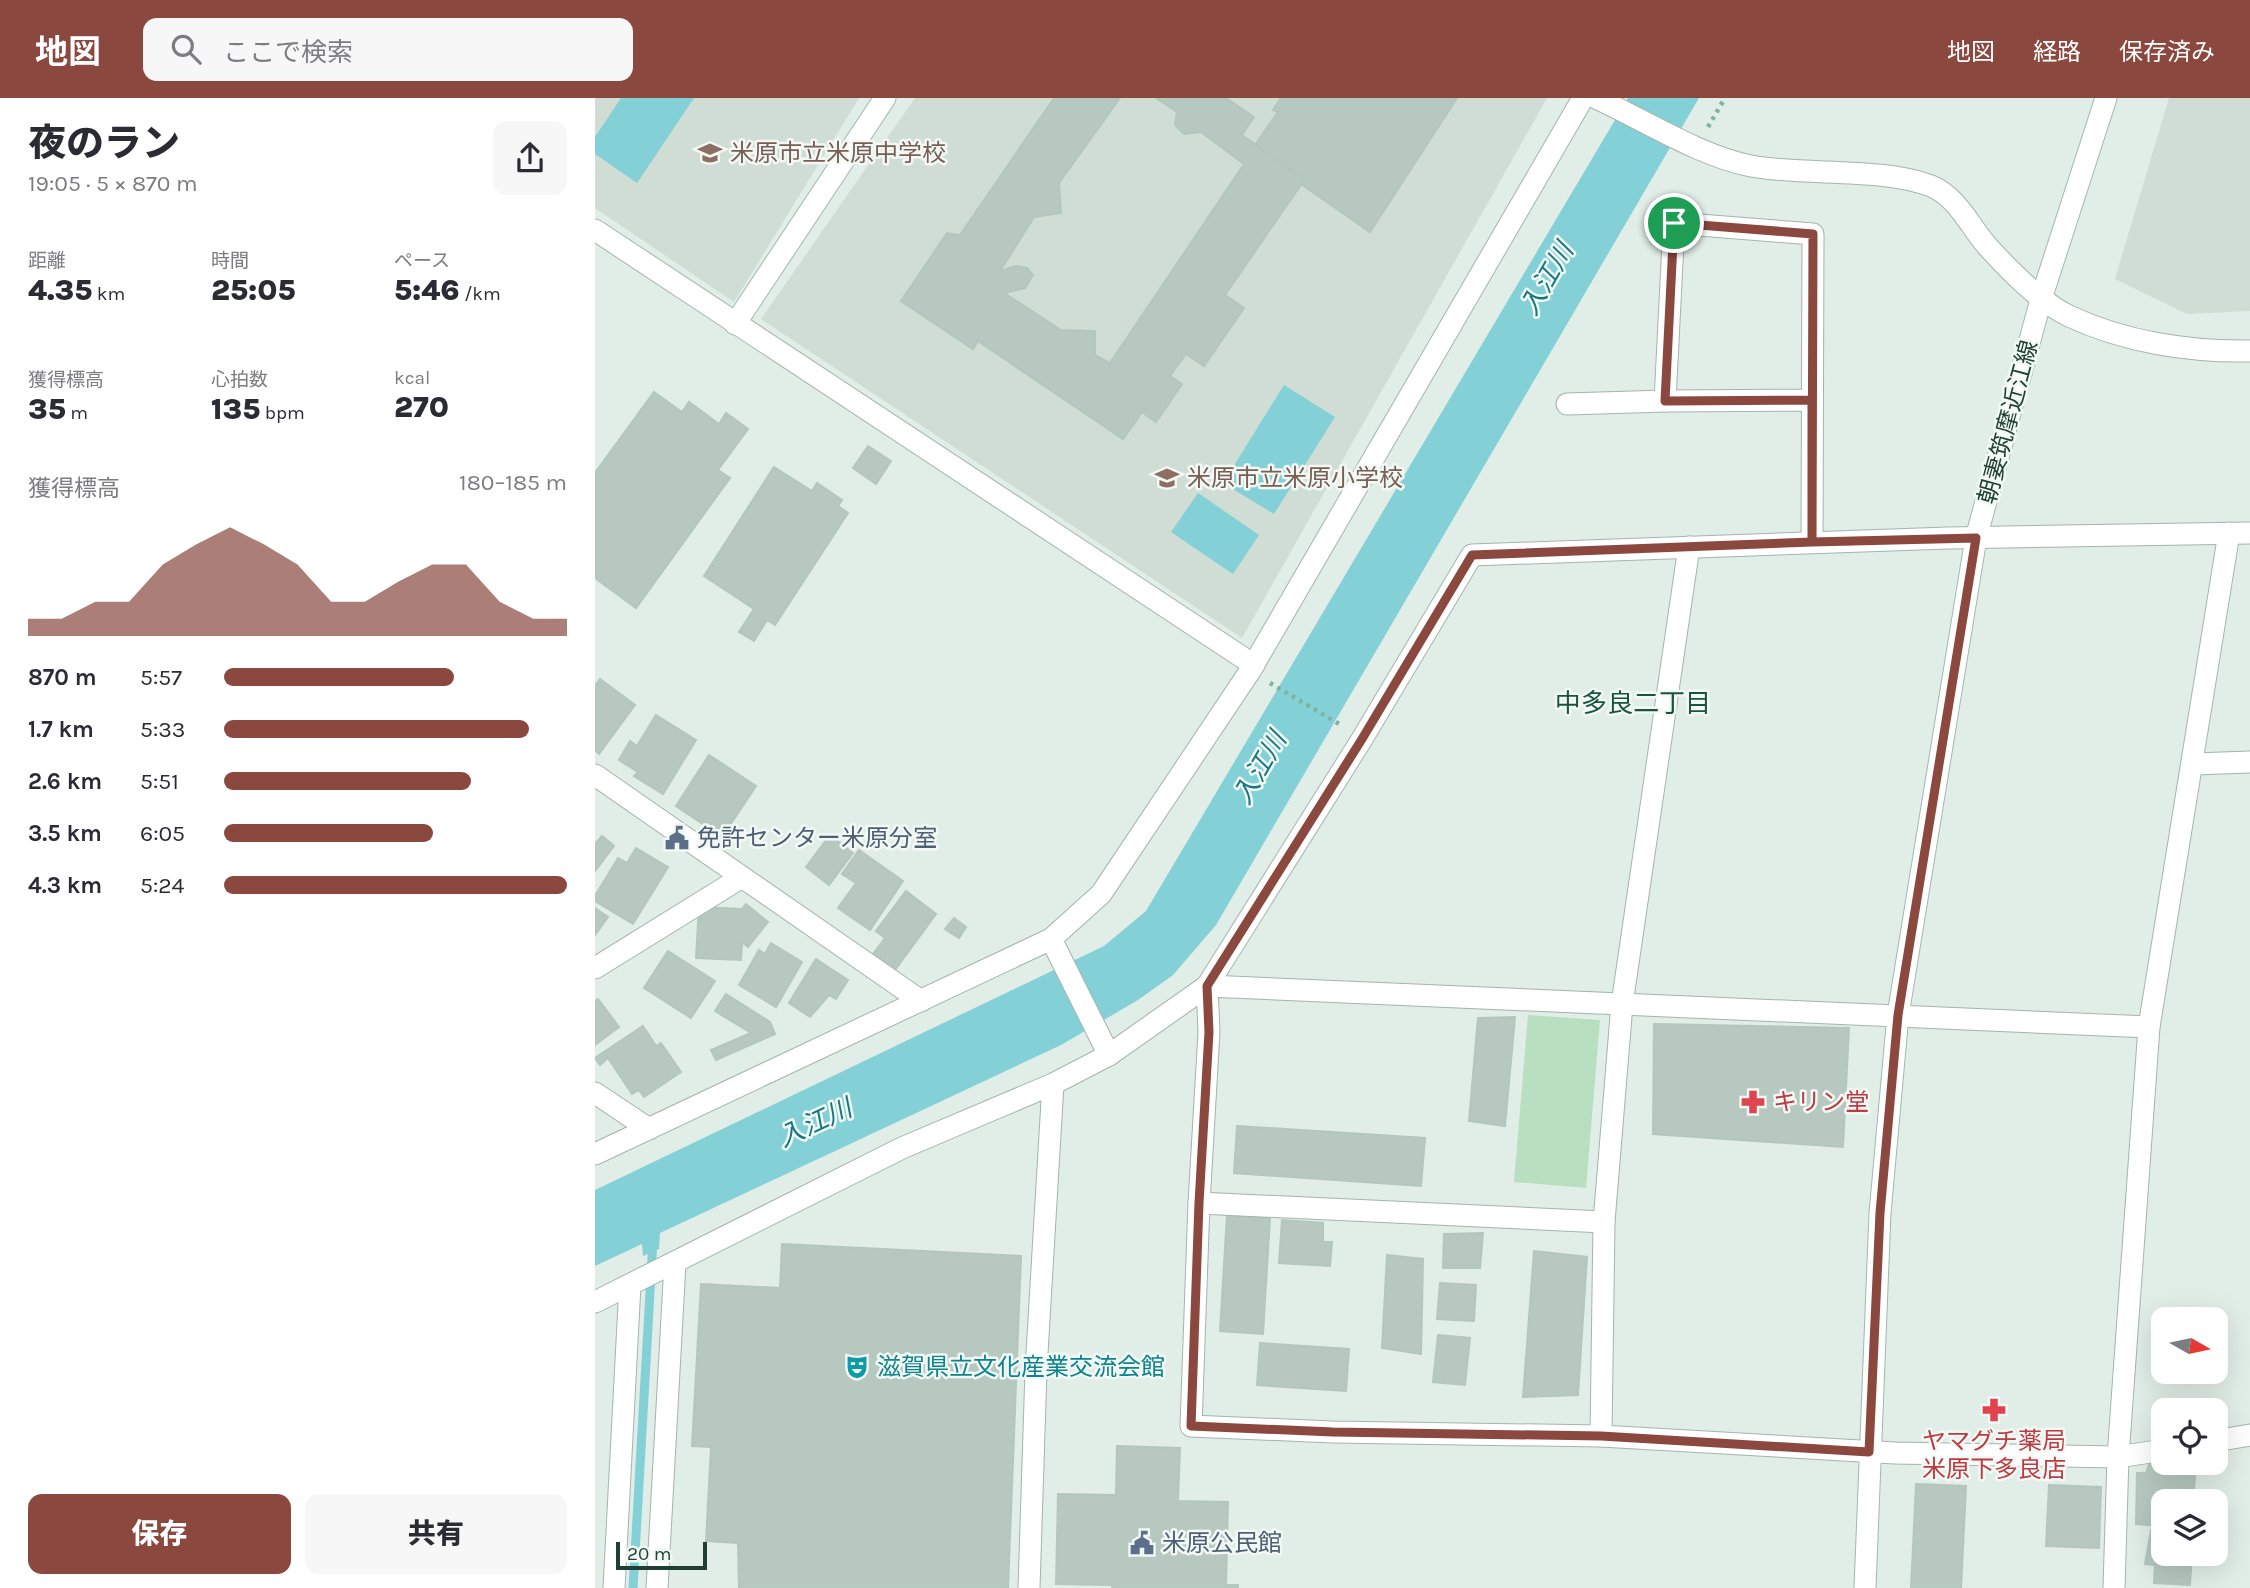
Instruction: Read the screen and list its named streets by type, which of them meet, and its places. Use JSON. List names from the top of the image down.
{
  "streets": {
    "street": ["朝妻筑摩近江線"]
  },
  "districts": ["中多良二丁目"],
  "water": ["入江川"],
  "places": {
    "school or university": ["米原市立米原中学校", "米原市立米原小学校"],
    "public building": ["免許センター米原分室", "米原公民館"],
    "pharmacy": ["キリン堂", "ヤマグチ薬局 米原下多良店"],
    "theatre": ["滋賀県立文化産業交流会館"]
  },
  "scale_bar": "20 m",
  "north": "right",
  "page": {
    "header": "地図",
    "search": "ここで検索",
    "nav": ["地図", "経路", "保存済み"],
    "heading": ["夜のラン", "19:05 · 5 × 870 m"],
    "stats": [
      ["距離", "4.35 km"],
      ["時間", "25:05"],
      ["ペース", "5:46 /km"],
      ["獲得標高", "35 m"],
      ["心拍数", "135 bpm"],
      ["kcal", "270"]
    ],
    "chart": ["獲得標高", "180–185 m"],
    "list": [
      {
        "name": "870 m",
        "note": "5:57"
      },
      {
        "name": "1.7 km",
        "note": "5:33"
      },
      {
        "name": "2.6 km",
        "note": "5:51"
      },
      {
        "name": "3.5 km",
        "note": "6:05"
      },
      {
        "name": "4.3 km",
        "note": "5:24"
      }
    ],
    "buttons": ["保存", "共有"],
    "scale": "20 m"
  }
}
